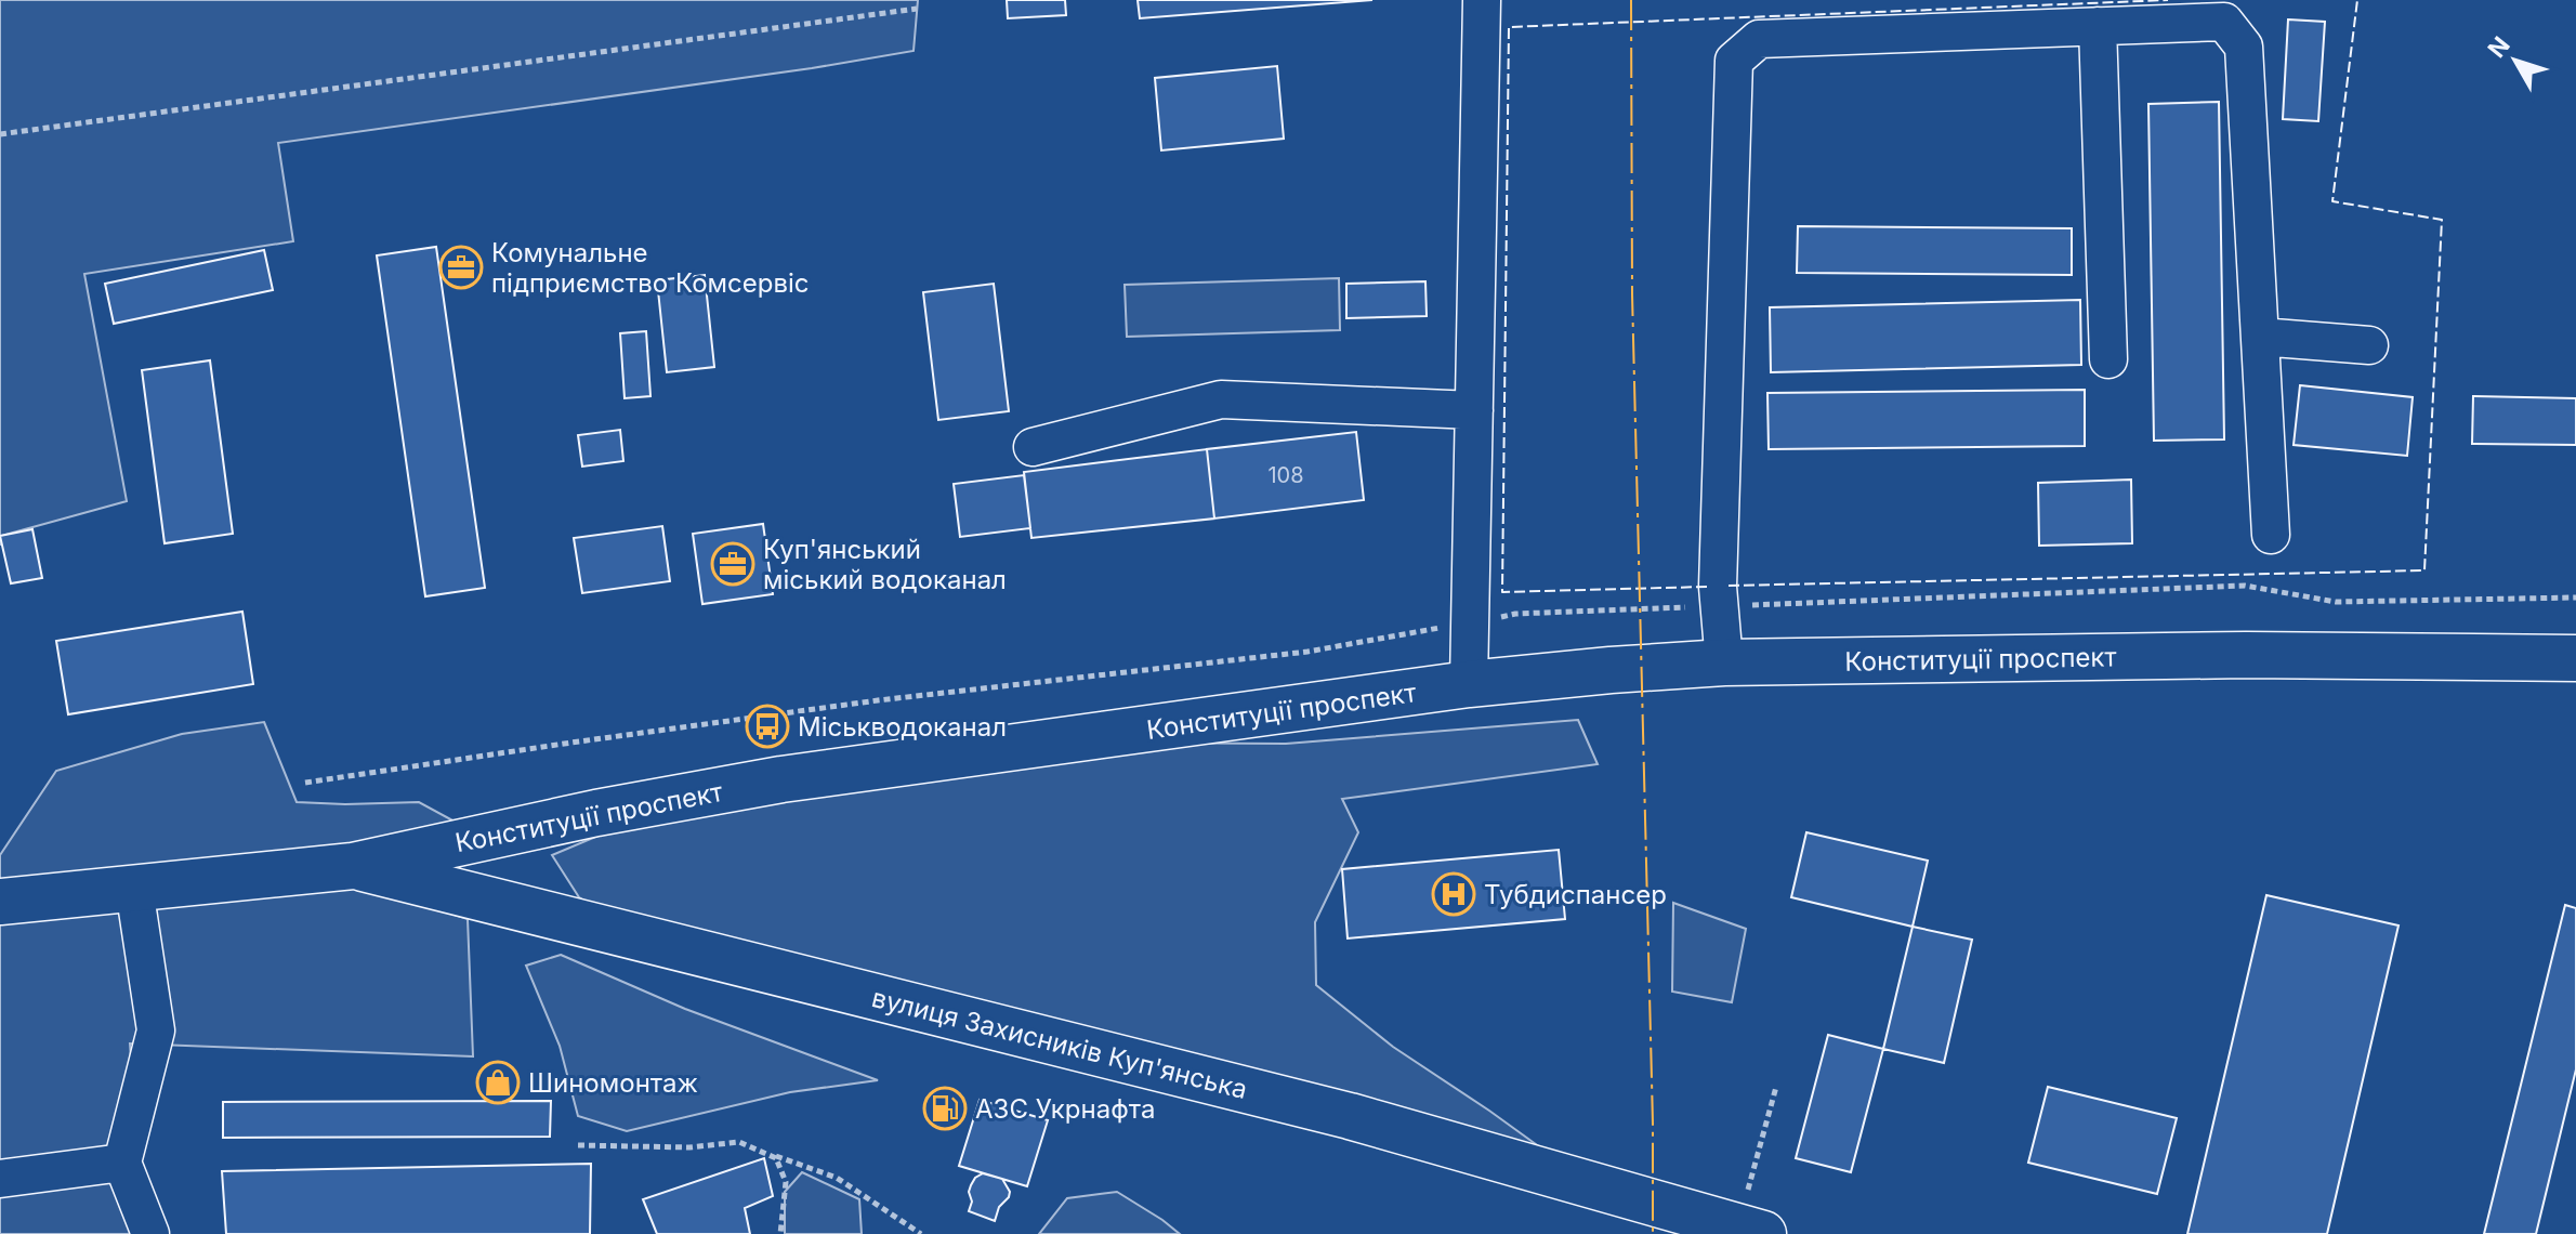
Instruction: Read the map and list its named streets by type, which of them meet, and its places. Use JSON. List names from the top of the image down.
{
  "streets": {
    "main road": ["Конституції проспект", "вулиця Захисників Куп'янська"]
  },
  "crossings": [
    ["Конституції проспект", "вулиця Захисників Куп'янська"]
  ],
  "places": {
    "office": ["Комунальне пiдприємство Комсервiс", "Куп'янський міський водоканал"],
    "bus stop": ["Міськводоканал"],
    "hospital": ["Тубдиспансер"],
    "shop": ["Шиномонтаж"],
    "fuel station": ["АЗС Укрнафта"]
  },
  "house_numbers": ["108"],
  "north": "top left"
}
